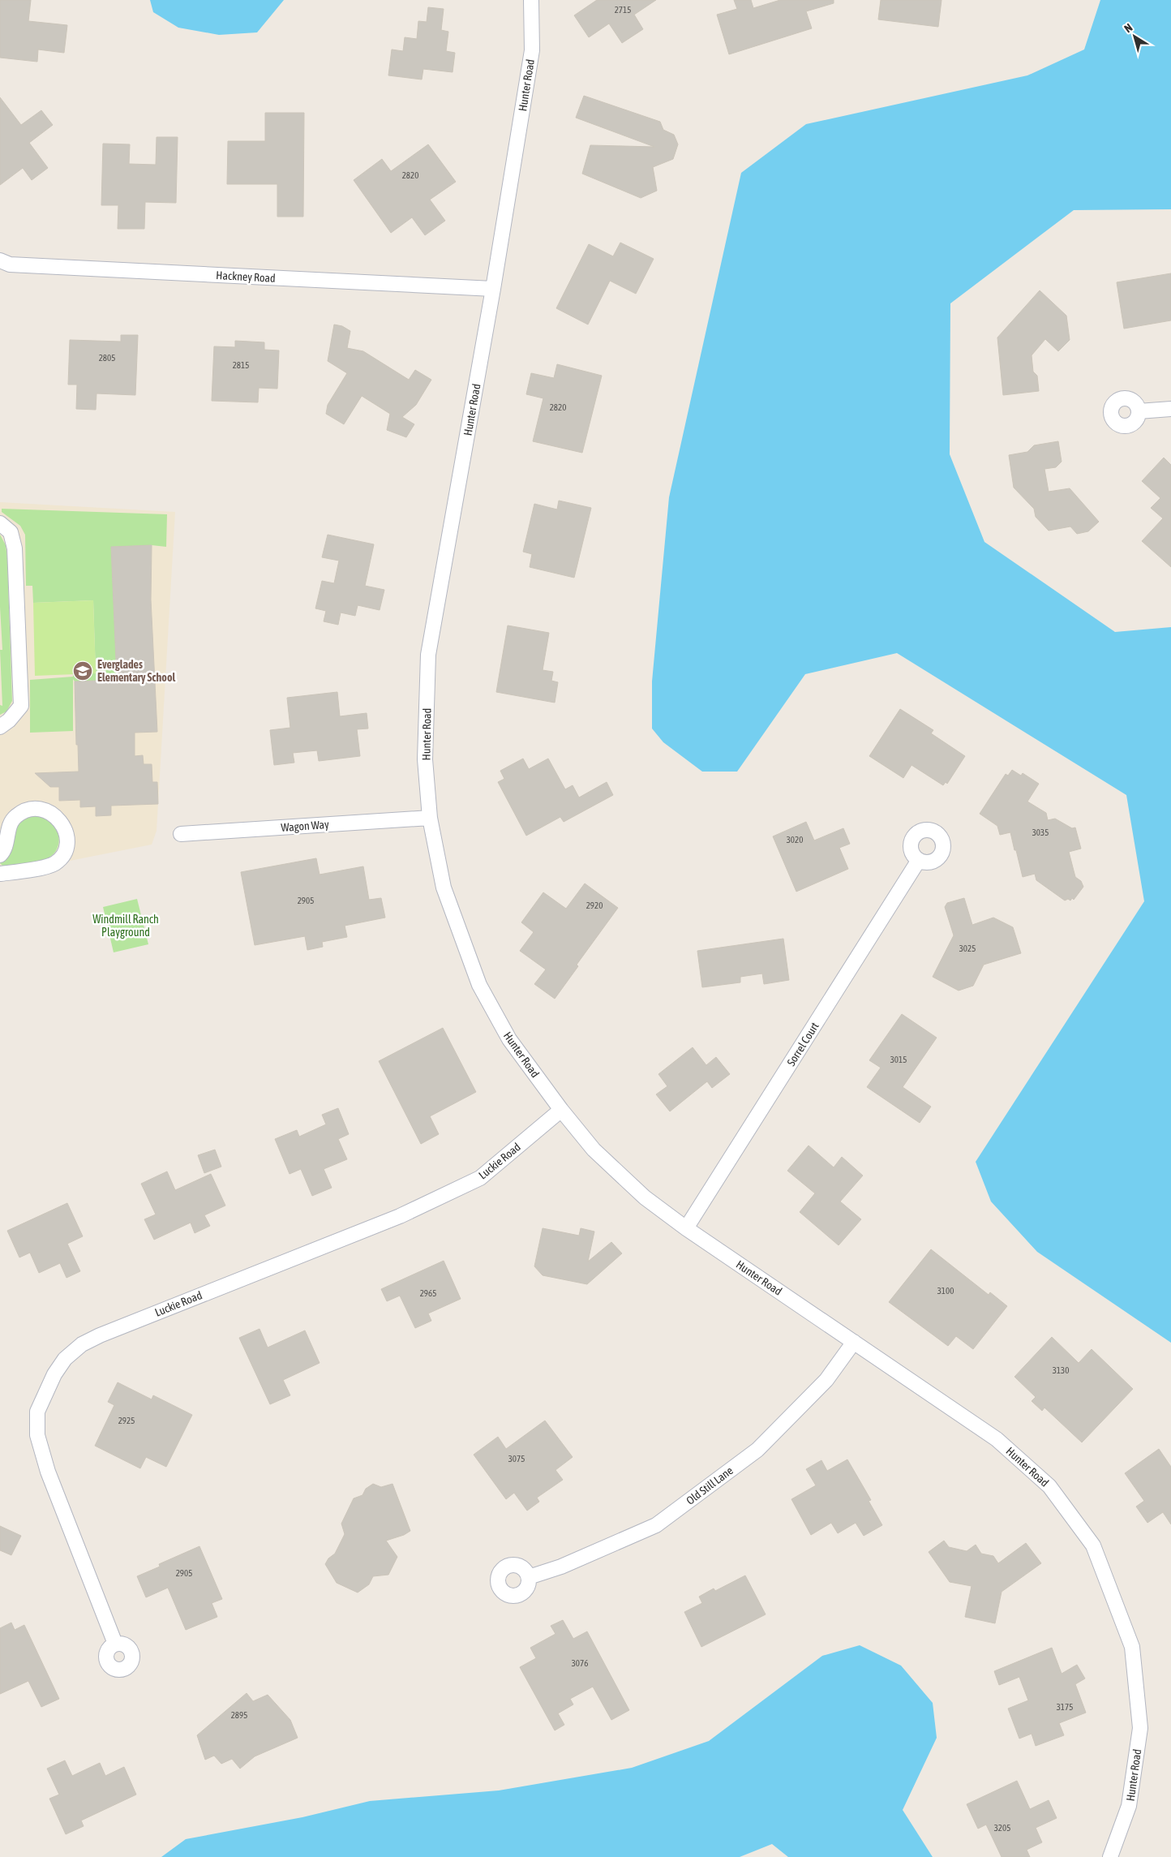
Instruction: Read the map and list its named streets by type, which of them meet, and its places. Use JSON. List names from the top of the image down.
{
  "streets": {
    "street": [
      "Hunter Road",
      "Hackney Road",
      "Wagon Way",
      "Sorrel Court",
      "Luckie Road",
      "Old Still Lane"
    ]
  },
  "crossings": [
    ["Hunter Road", "Hackney Road"],
    ["Hunter Road", "Wagon Way"],
    ["Hunter Road", "Sorrel Court"],
    ["Hunter Road", "Luckie Road"],
    ["Hunter Road", "Old Still Lane"]
  ],
  "parks": ["Windmill Ranch Playground"],
  "places": {
    "school or university": ["Everglades Elementary School"]
  },
  "house_numbers": [
    "2715",
    "2820",
    "2805",
    "2815",
    "2820",
    "3035",
    "3020",
    "2905",
    "2920",
    "3025",
    "3015",
    "3100",
    "2965",
    "3130",
    "2925",
    "3075",
    "2905",
    "3076",
    "3175",
    "2895",
    "3205"
  ],
  "north": "top left"
}
